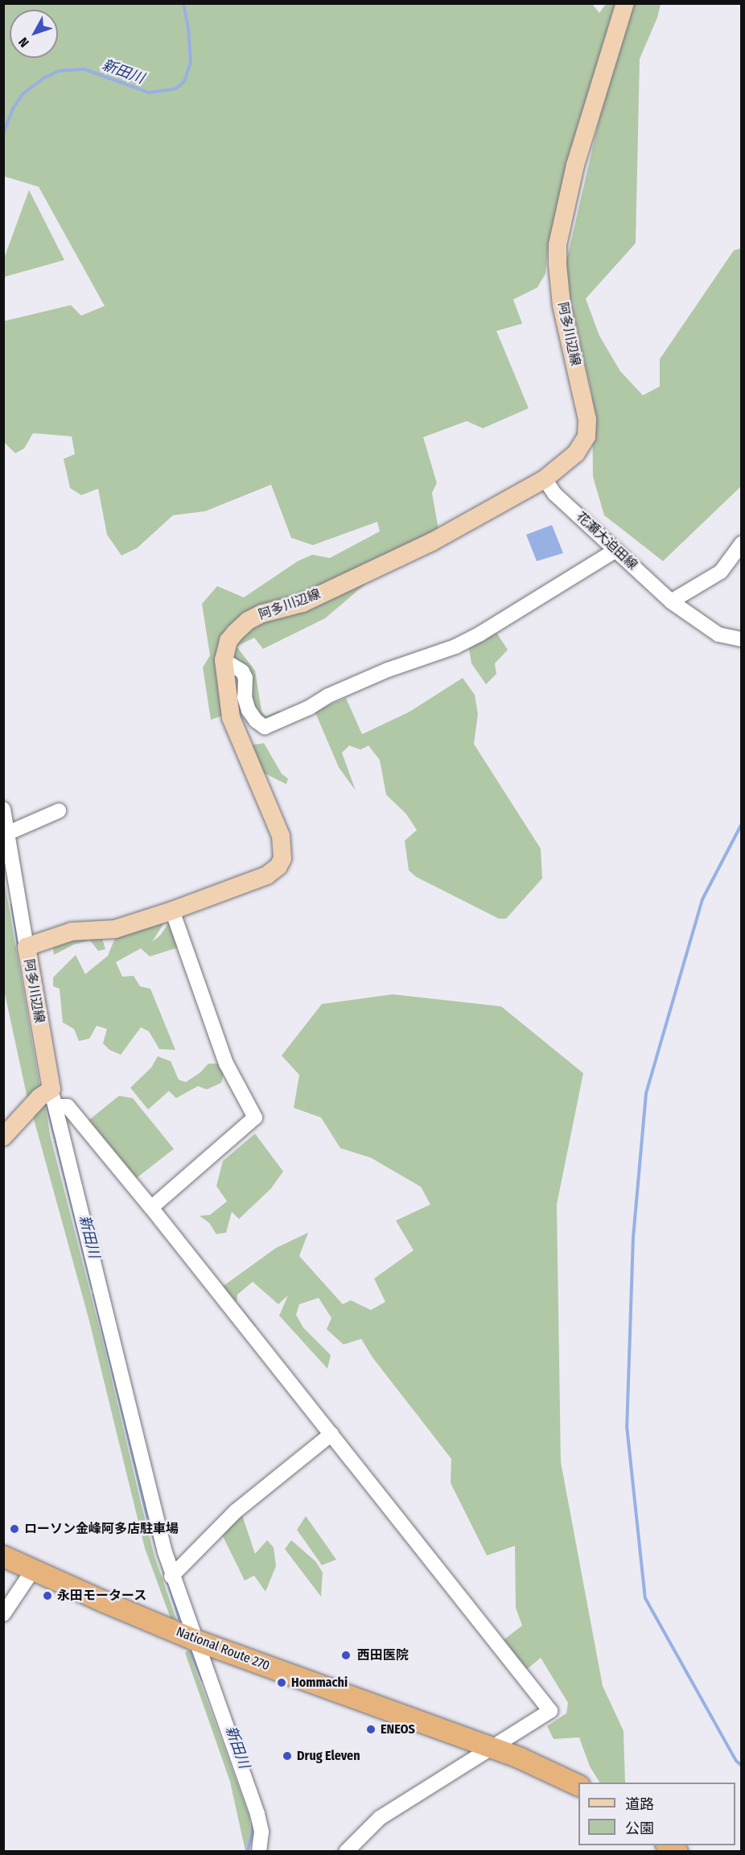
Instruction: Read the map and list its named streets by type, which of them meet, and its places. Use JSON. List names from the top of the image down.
{
  "streets": {
    "highway": ["National Route 270"],
    "main road": ["阿多川辺線"],
    "street": ["花瀬大迫田線"]
  },
  "crossings": [
    ["阿多川辺線", "花瀬大迫田線"]
  ],
  "water": ["新田川"],
  "places": [
    "ローソン金峰阿多店駐車場",
    "永田モータース",
    "西田医院",
    "Hommachi",
    "ENEOS",
    "Drug Eleven"
  ],
  "legend": ["道路", "公園"],
  "north": "bottom left"
}
